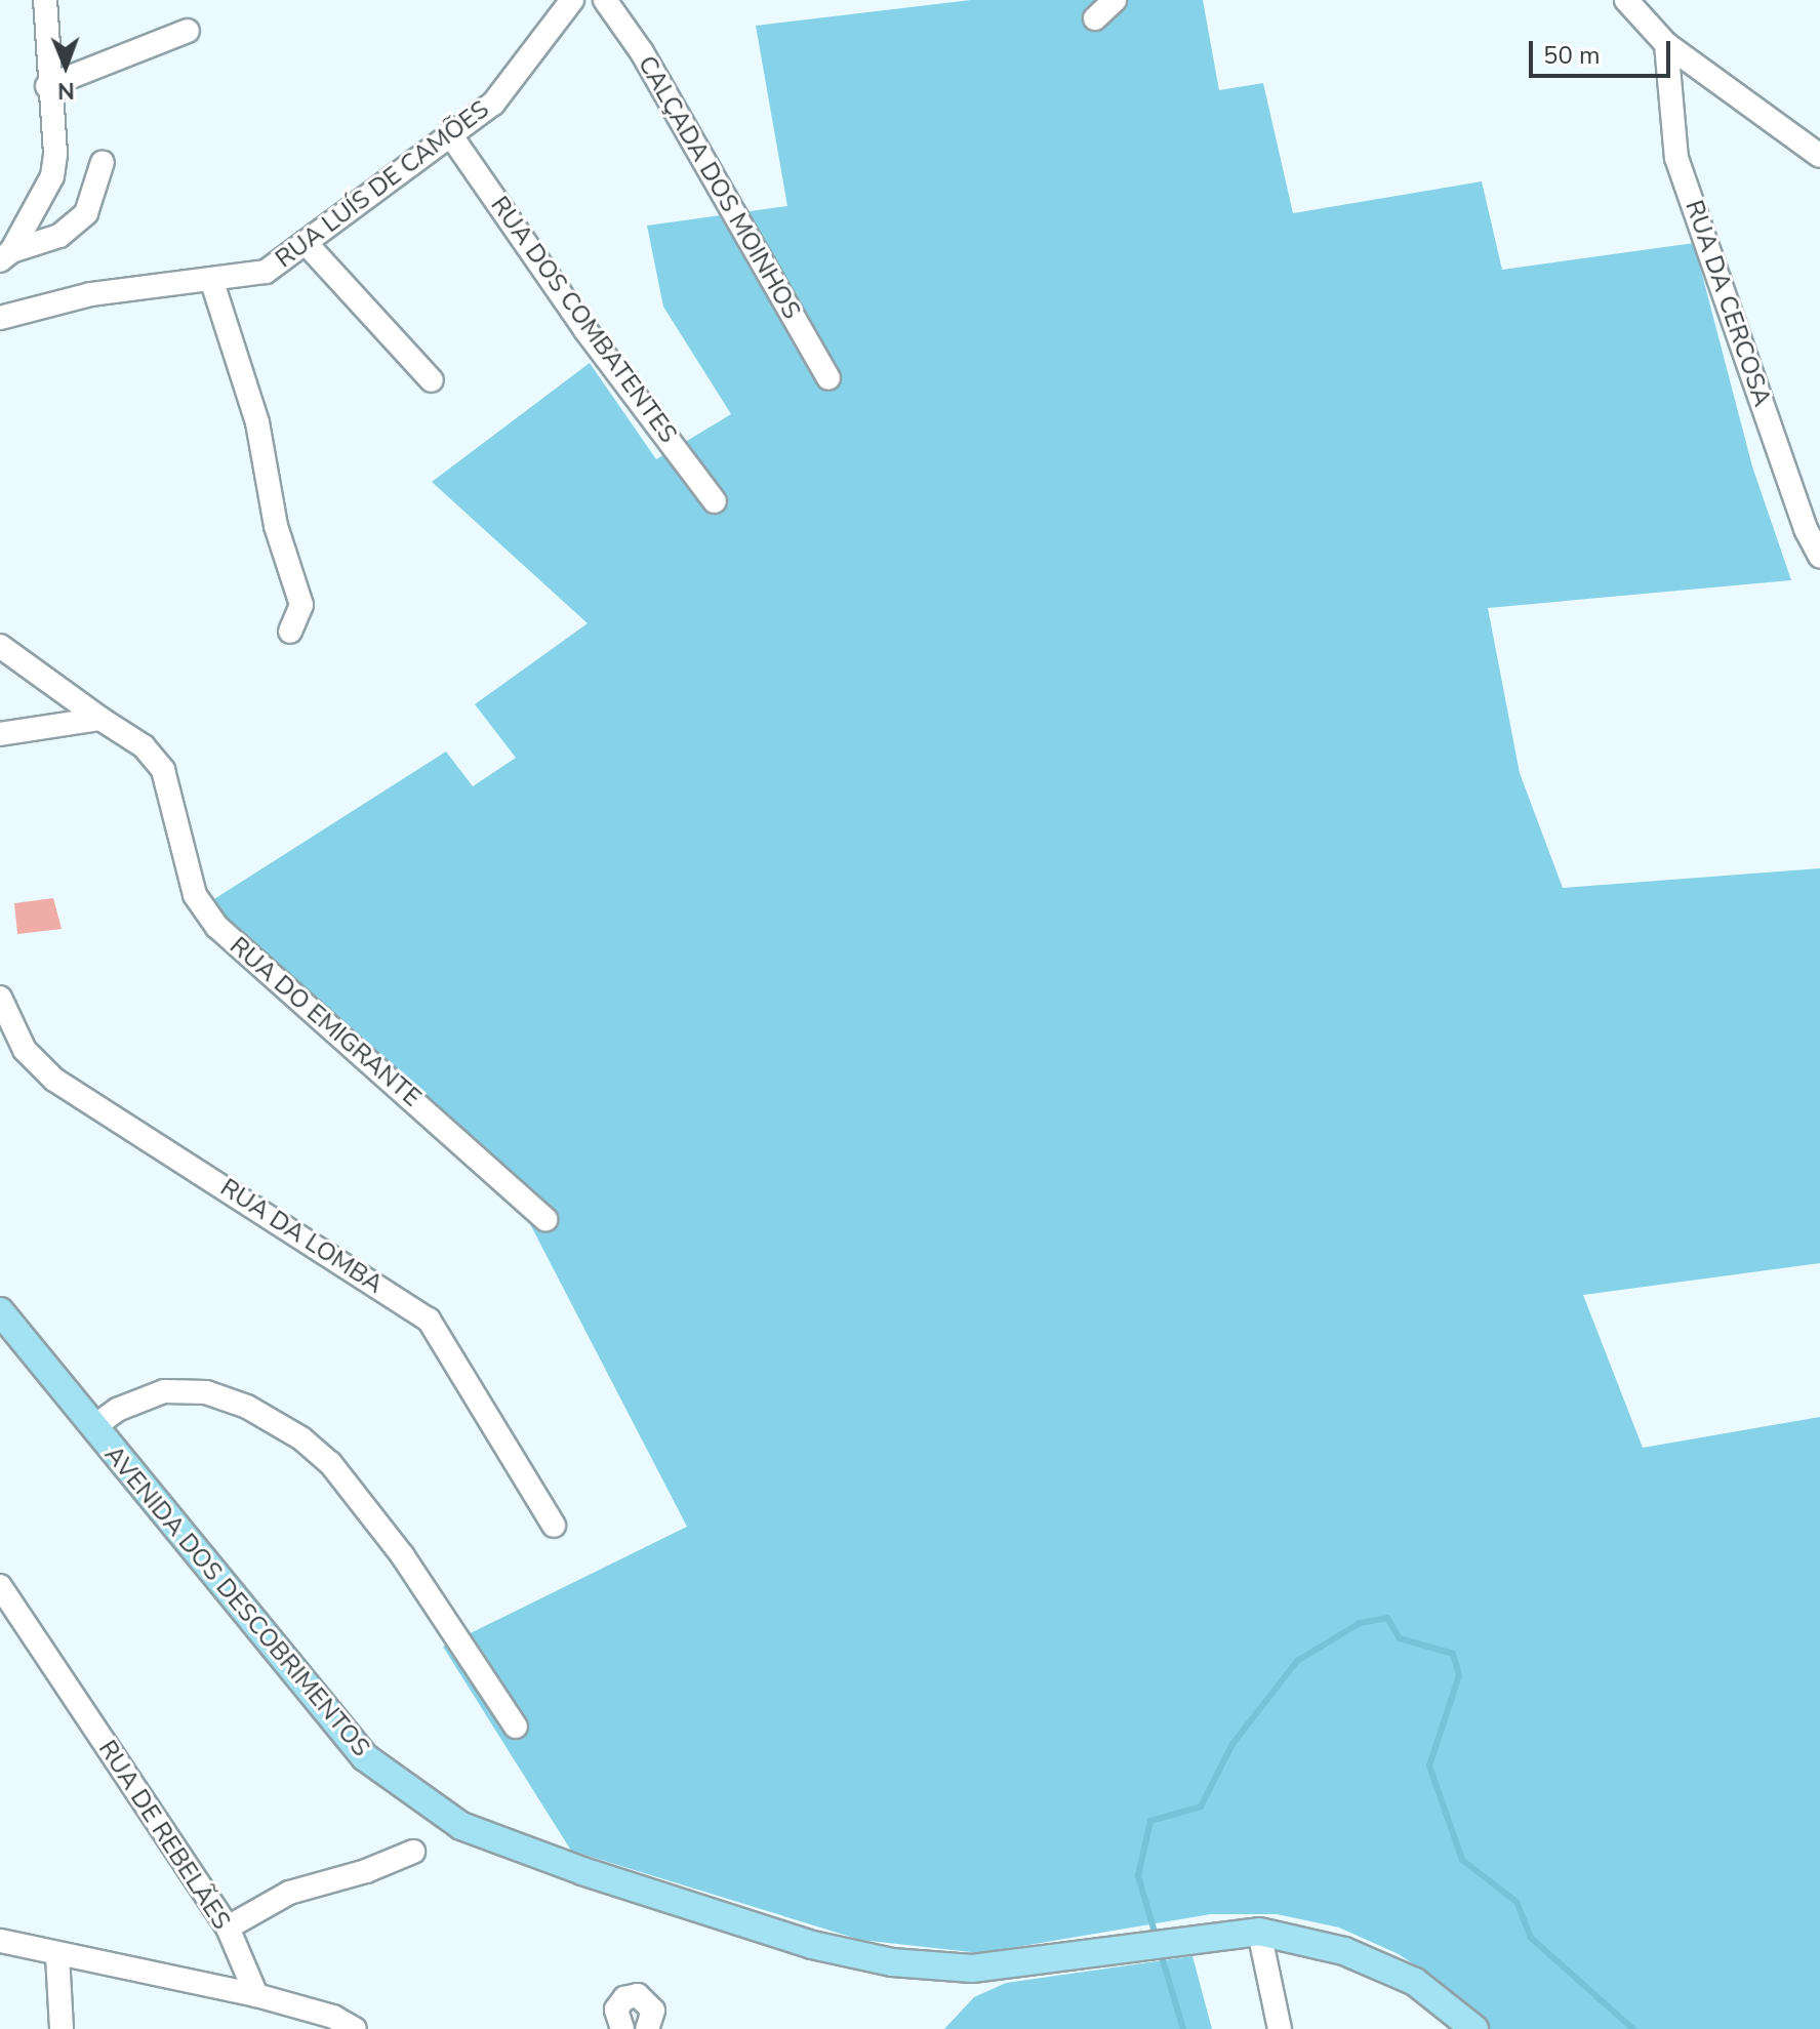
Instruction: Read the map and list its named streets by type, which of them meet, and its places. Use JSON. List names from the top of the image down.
{
  "streets": {
    "main road": ["AVENIDA DOS DESCOBRIMENTOS"],
    "street": [
      "RUA LUÍS DE CAMÕES",
      "CALÇADA DOS MOINHOS",
      "RUA DA CERCOSA",
      "RUA DOS COMBATENTES",
      "RUA DO EMIGRANTE",
      "RUA DA LOMBA",
      "RUA DE REBELÃES"
    ]
  },
  "crossings": [
    ["RUA LUÍS DE CAMÕES", "RUA DOS COMBATENTES"]
  ],
  "scale_bar": "50 m",
  "north": "bottom"
}
